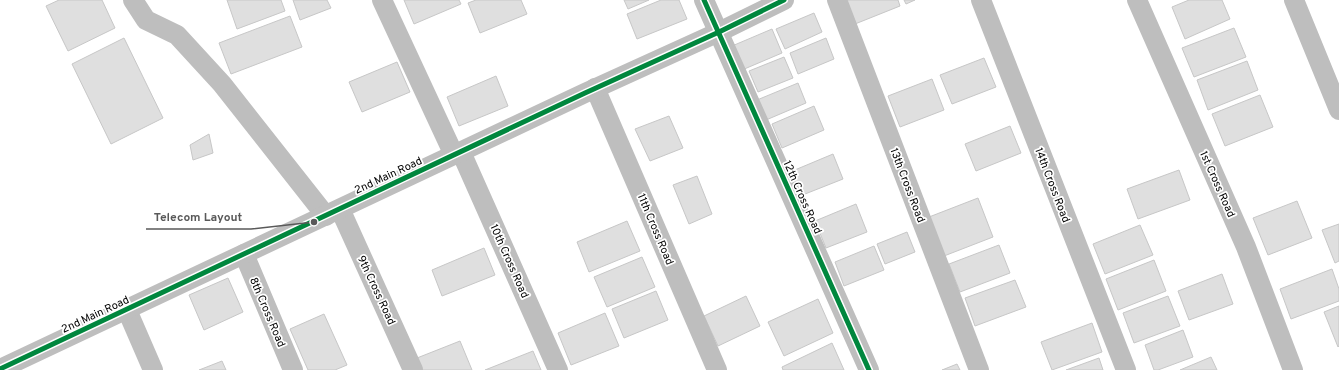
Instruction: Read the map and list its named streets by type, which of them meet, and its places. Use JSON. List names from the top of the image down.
{
  "streets": {
    "street": [
      "2nd Main Road",
      "1st Cross Road",
      "13th Cross Road",
      "14th Cross Road",
      "12th Cross Road",
      "11th Cross Road",
      "10th Cross Road",
      "9th Cross Road",
      "8th Cross Road"
    ]
  },
  "crossings": [
    ["2nd Main Road", "12th Cross Road"],
    ["2nd Main Road", "11th Cross Road"],
    ["2nd Main Road", "10th Cross Road"],
    ["2nd Main Road", "9th Cross Road"],
    ["2nd Main Road", "8th Cross Road"]
  ],
  "places": ["Telecom Layout"]
}
